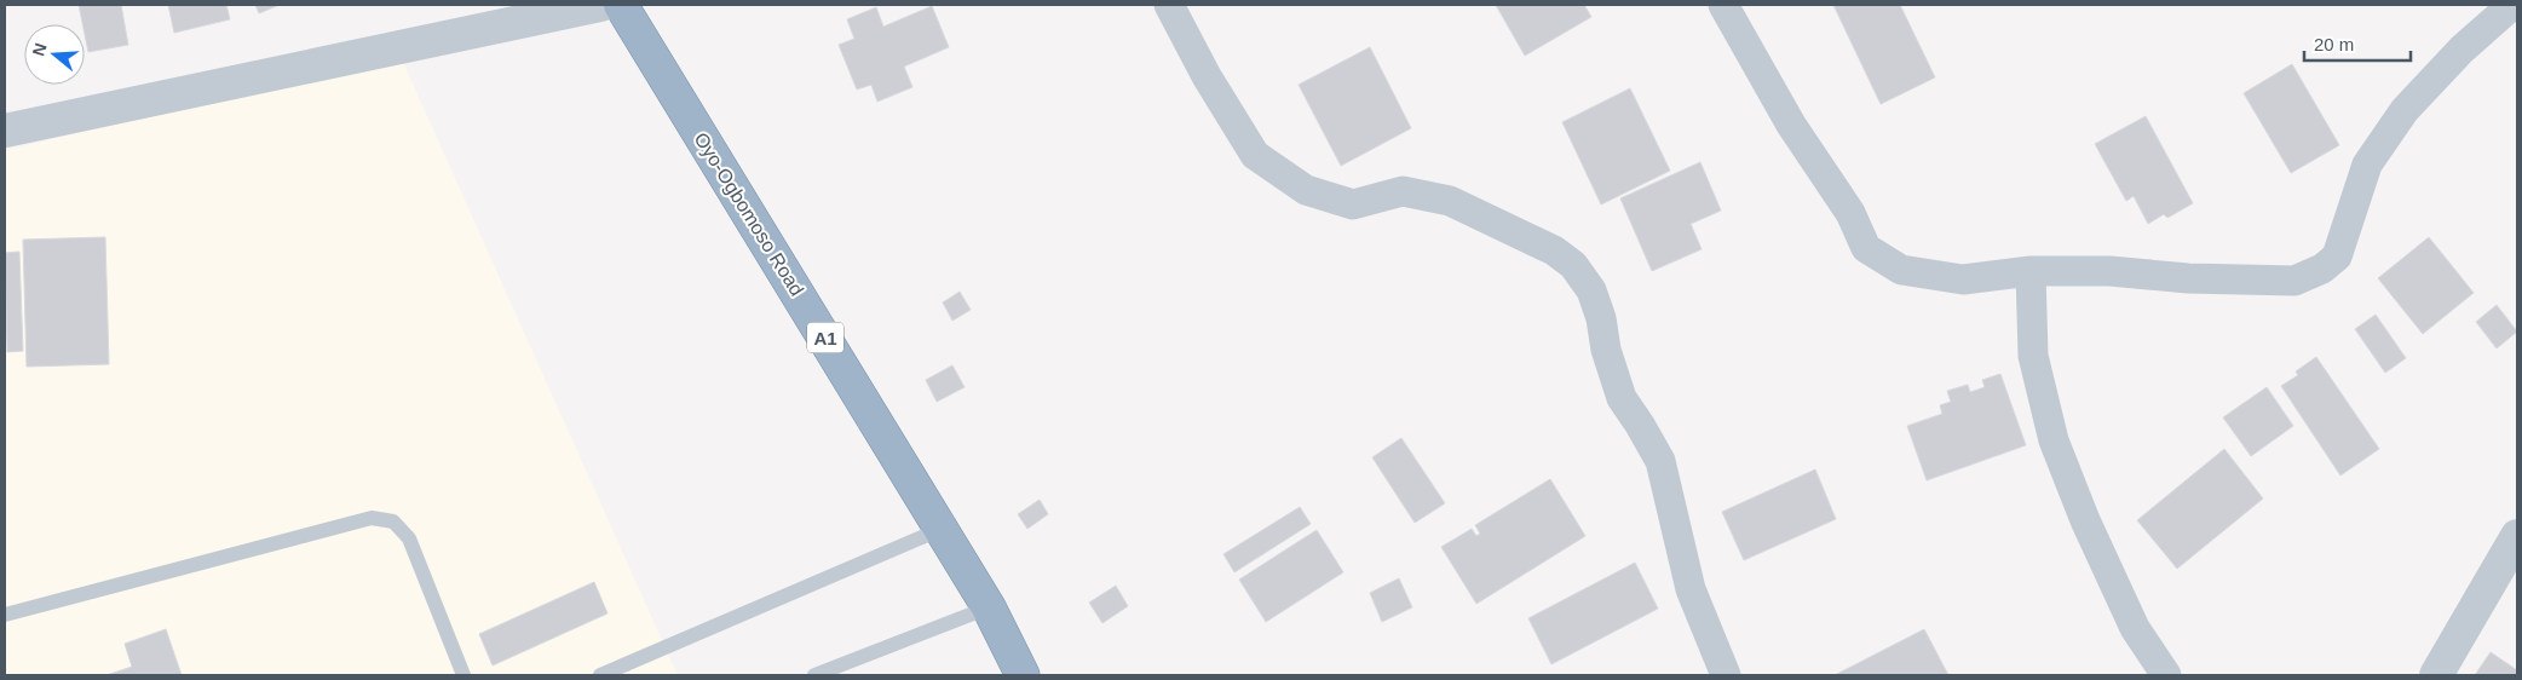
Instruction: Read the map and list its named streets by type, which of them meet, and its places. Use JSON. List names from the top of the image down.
{
  "streets": {
    "highway": ["Oyo-Ogbomoso Road", "A1"]
  },
  "scale_bar": "20 m",
  "north": "left"
}
